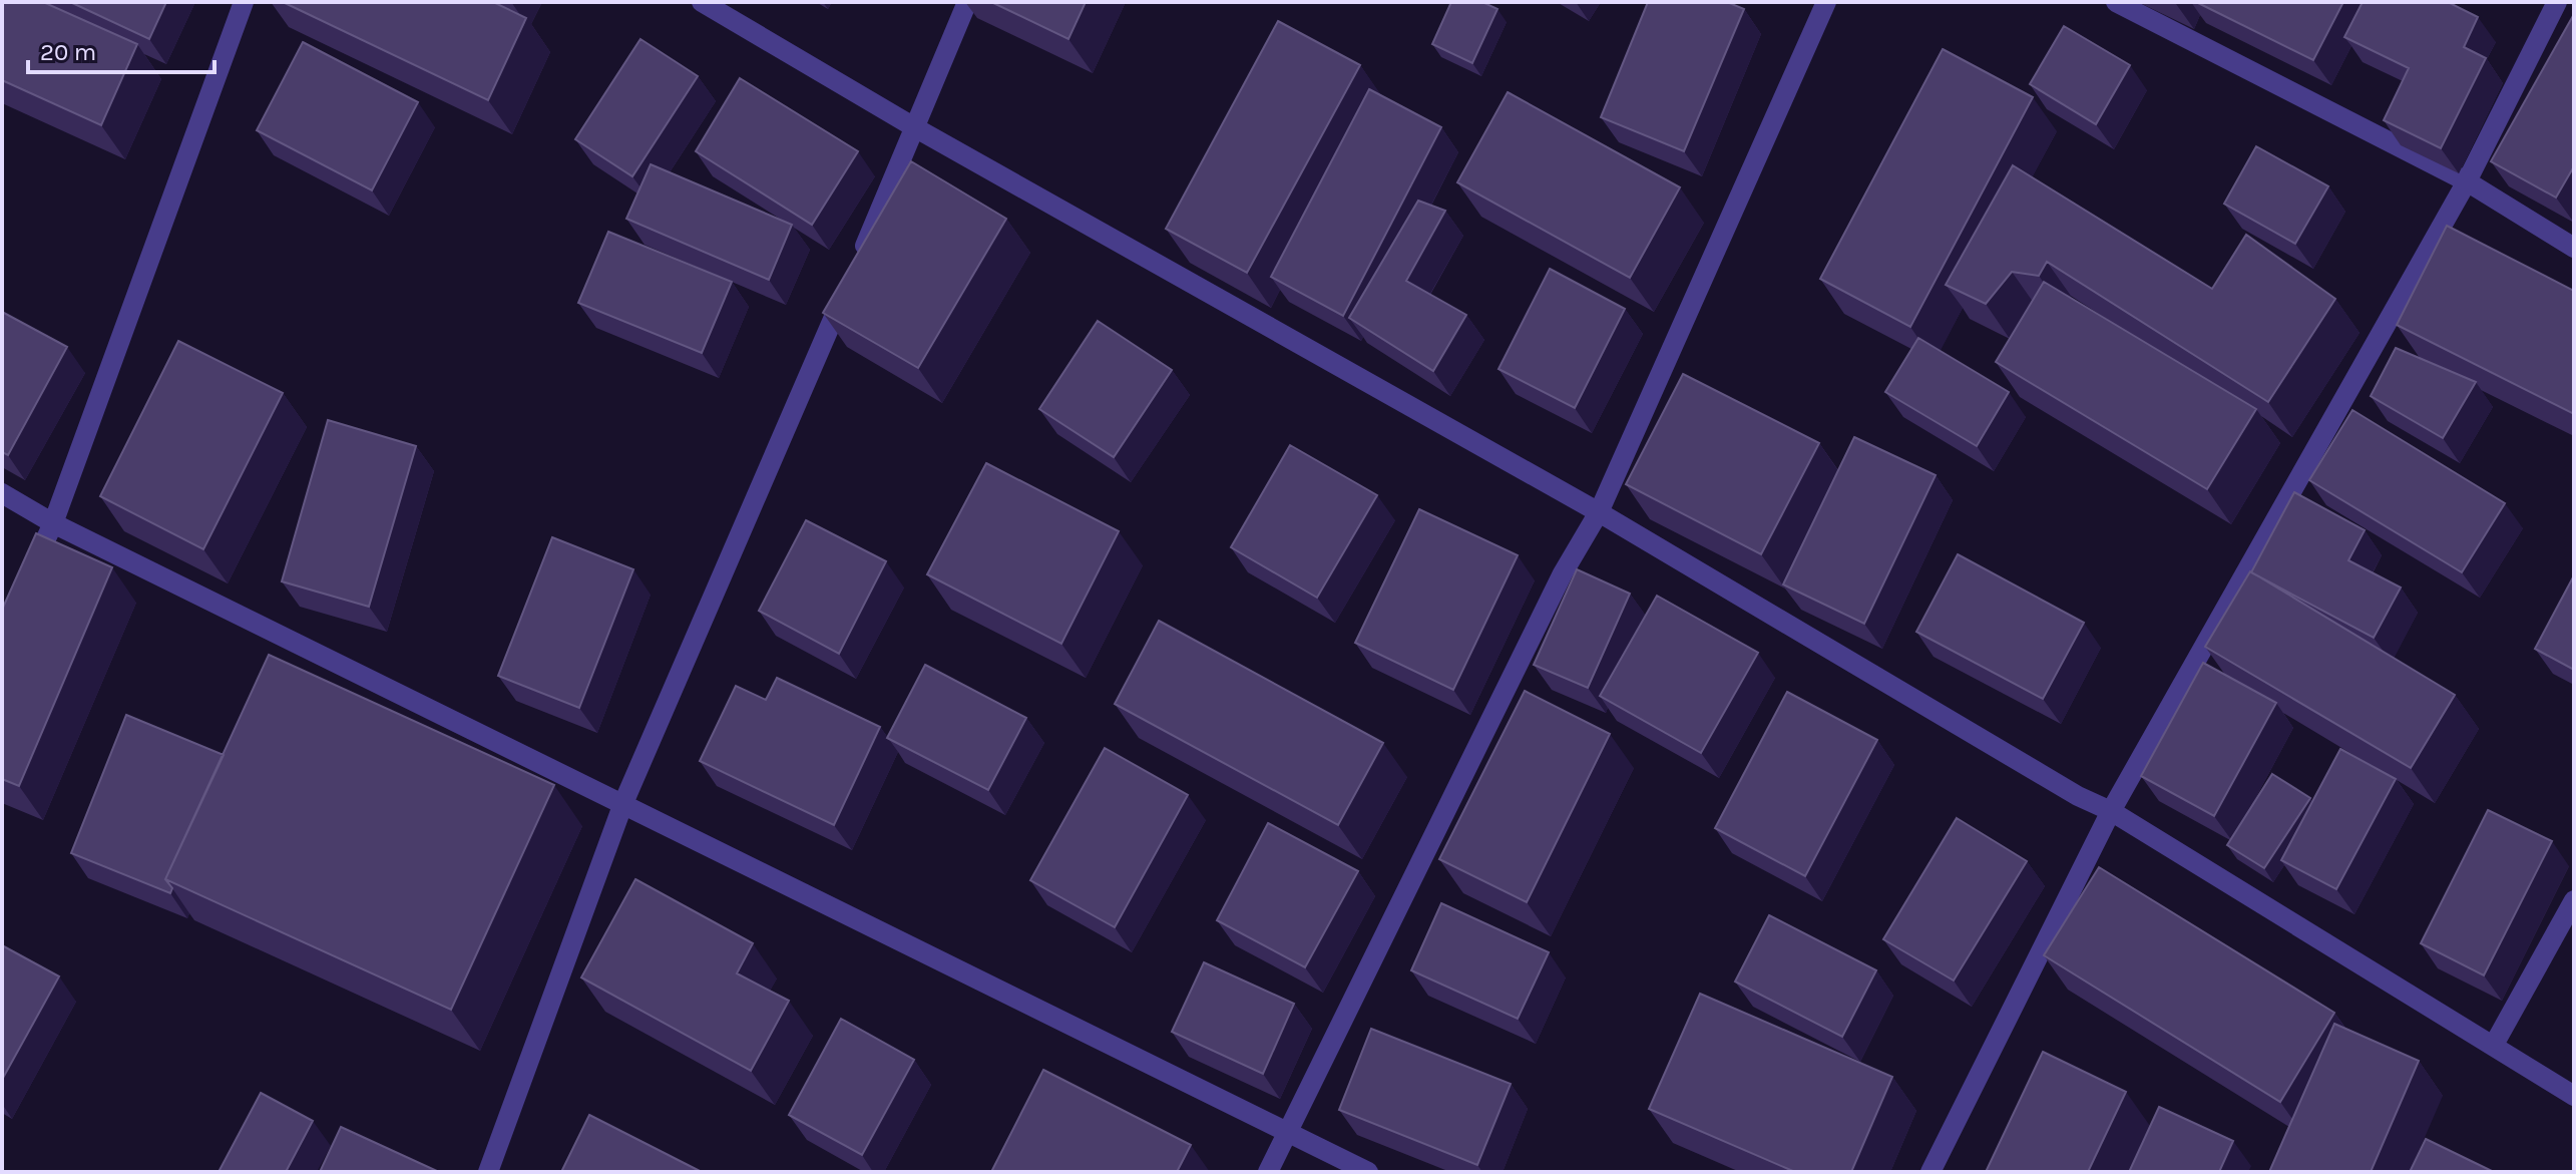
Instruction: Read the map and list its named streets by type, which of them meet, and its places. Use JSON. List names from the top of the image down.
{
  "scale_bar": "20 m"
}
